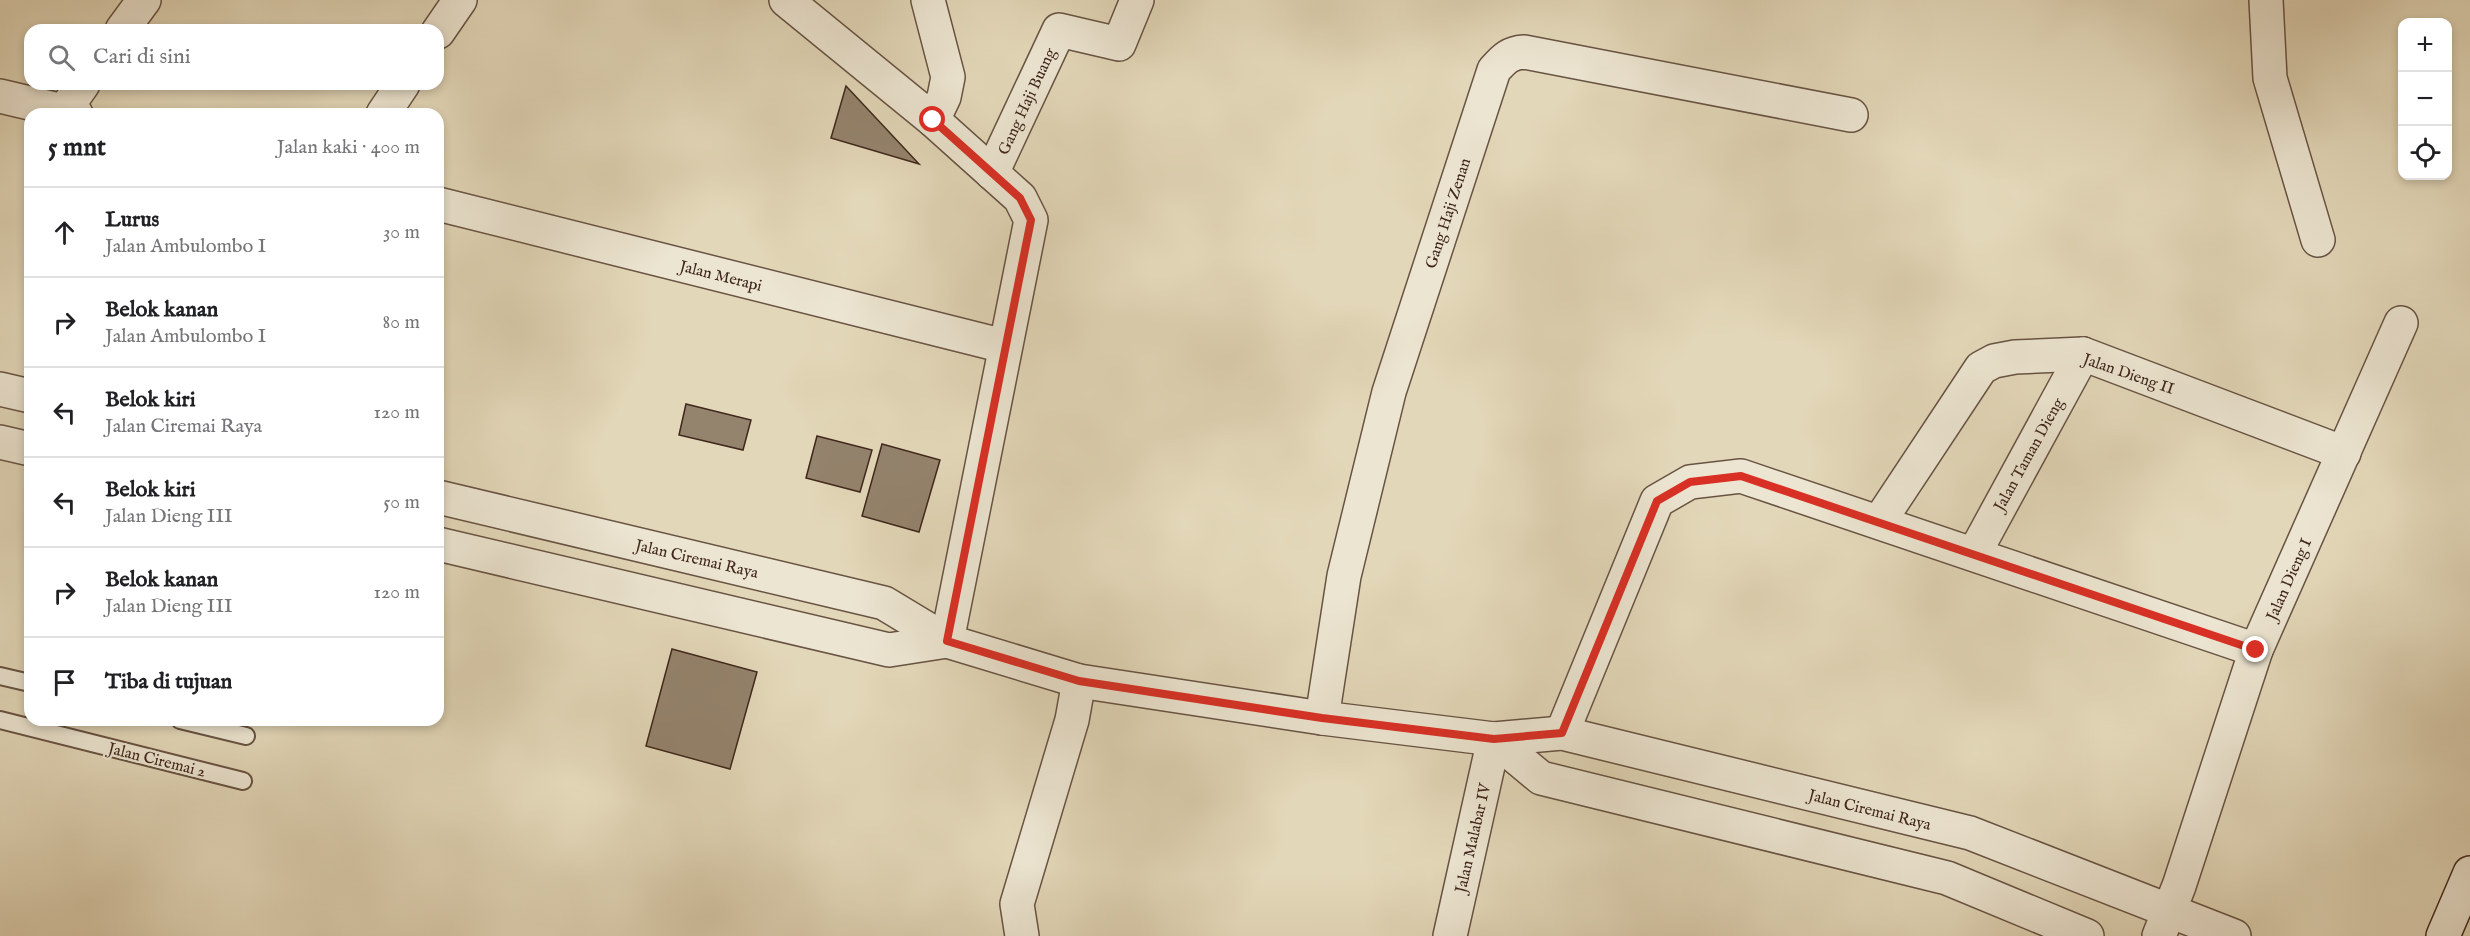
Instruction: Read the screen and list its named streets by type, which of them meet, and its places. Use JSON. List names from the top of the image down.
{
  "streets": {
    "street": [
      "Gang Haji Buang",
      "Gang Haji Zenan",
      "Jalan Merapi",
      "Jalan Dieng II",
      "Jalan Taman Dieng",
      "Jalan Ciremai Raya",
      "Jalan Dieng I",
      "Jalan Malabar IV"
    ],
    "lane": ["Jalan Ciremai 2"]
  },
  "crossings": [
    ["Gang Haji Zenan", "Jalan Ciremai Raya"],
    ["Jalan Dieng II", "Jalan Taman Dieng"],
    ["Jalan Dieng II", "Jalan Dieng I"],
    ["Jalan Ciremai Raya", "Jalan Dieng I"],
    ["Jalan Ciremai Raya", "Jalan Malabar IV"]
  ],
  "page": {
    "map_buttons": ["+", "−"],
    "search": "Cari di sini",
    "heading": ["5 mnt", "Jalan kaki · 400 m"],
    "list": [
      ["Lurus", "Jalan Ambulombo I", "30 m"],
      ["Belok kanan", "Jalan Ambulombo I", "80 m"],
      ["Belok kiri", "Jalan Ciremai Raya", "120 m"],
      ["Belok kiri", "Jalan Dieng III", "50 m"],
      ["Belok kanan", "Jalan Dieng III", "120 m"],
      "Tiba di tujuan"
    ]
  }
}
